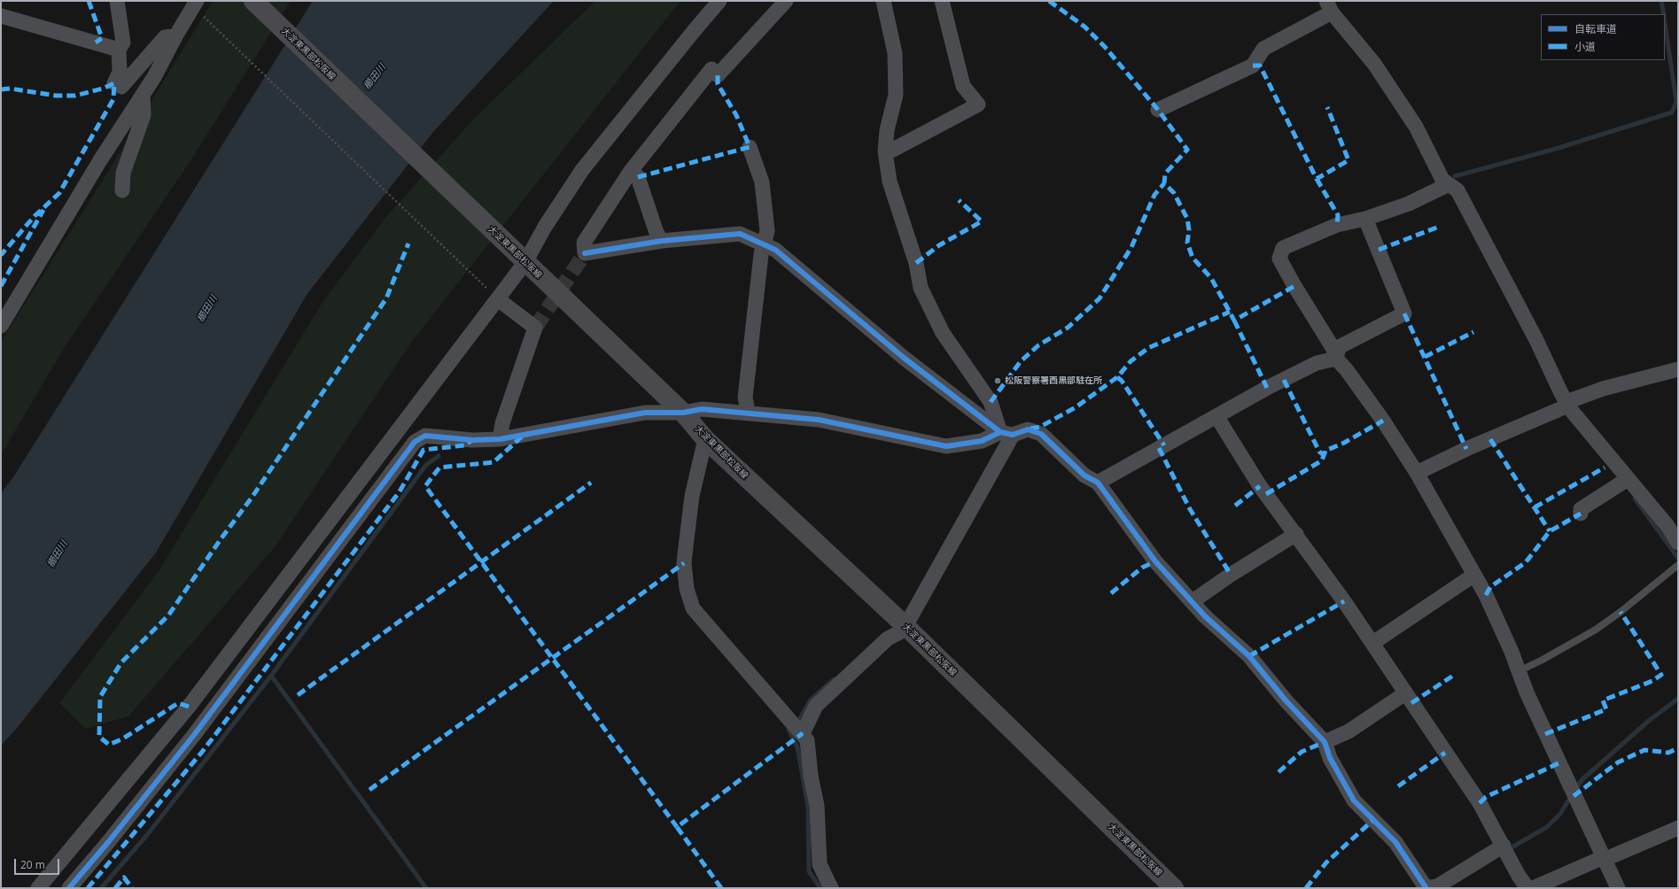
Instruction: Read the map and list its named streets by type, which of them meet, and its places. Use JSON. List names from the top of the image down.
{
  "streets": {
    "main road": ["大淀東黒部松阪線"]
  },
  "water": ["櫛田川"],
  "places": ["松阪警察署西黒部駐在所"],
  "legend": ["自転車道", "小道"],
  "scale_bar": "20 m"
}
